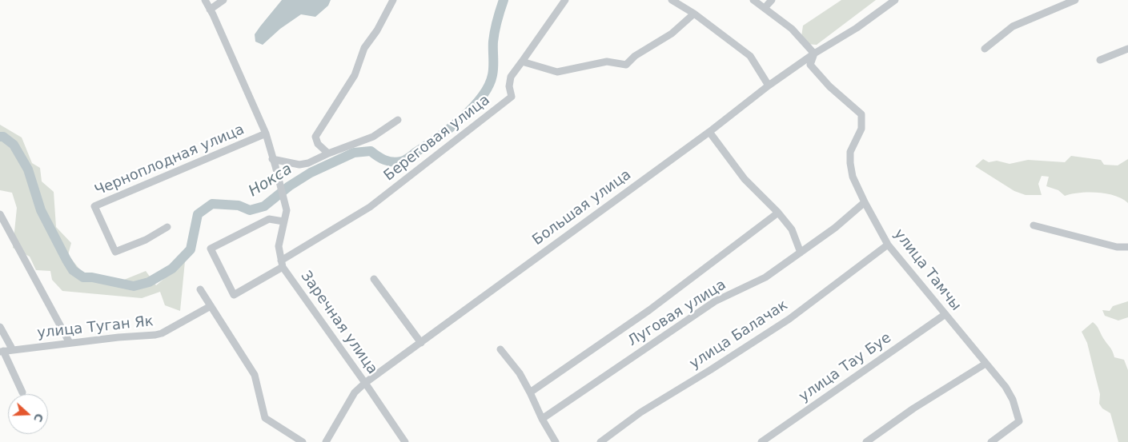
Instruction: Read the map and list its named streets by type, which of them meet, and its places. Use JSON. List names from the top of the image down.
{
  "streets": {
    "street": [
      "Береговая улица",
      "Черноплодная улица",
      "Большая улица",
      "улица Тамчы",
      "Луговая улица",
      "Заречная улица",
      "улица Туган Як",
      "улица Балачак",
      "улица Тау Буе"
    ]
  },
  "crossings": [
    ["Береговая улица", "Заречная улица"],
    ["Большая улица", "улица Тамчы"],
    ["Большая улица", "Заречная улица"],
    ["улица Тамчы", "Луговая улица"],
    ["улица Тамчы", "улица Балачак"],
    ["улица Тамчы", "улица Тау Буе"]
  ],
  "water": ["Нокса"],
  "north": "right"
}
